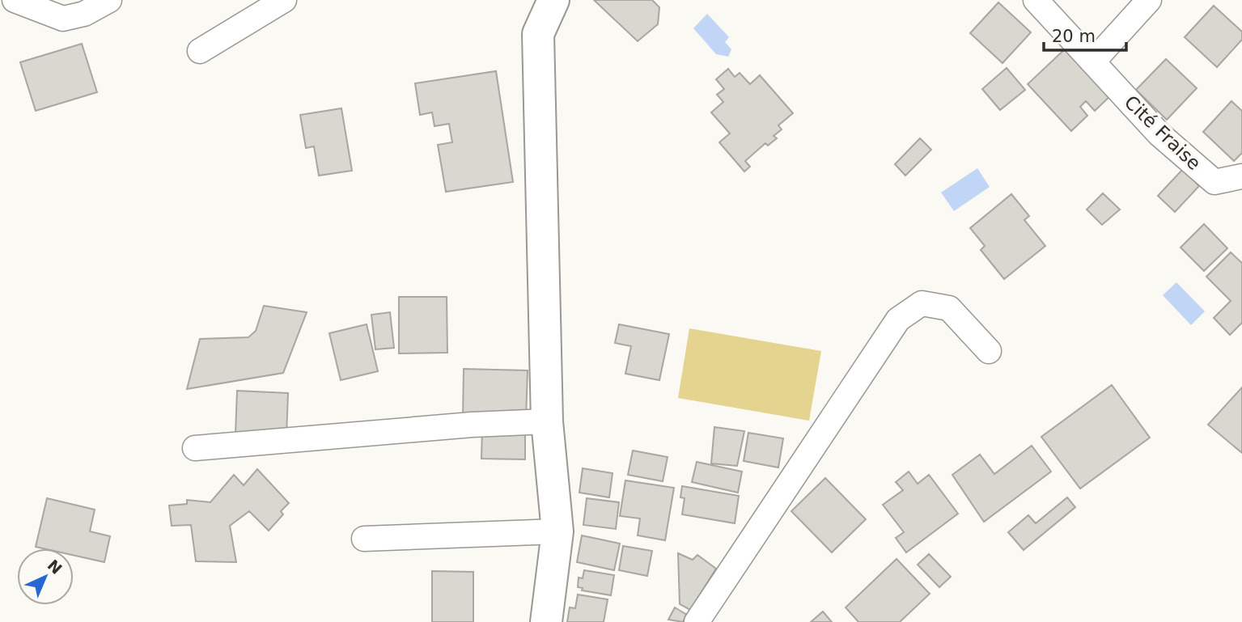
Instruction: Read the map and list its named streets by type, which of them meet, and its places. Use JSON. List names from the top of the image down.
{
  "streets": {
    "street": ["Cité Fraise"]
  },
  "scale_bar": "20 m",
  "north": "top right"
}
